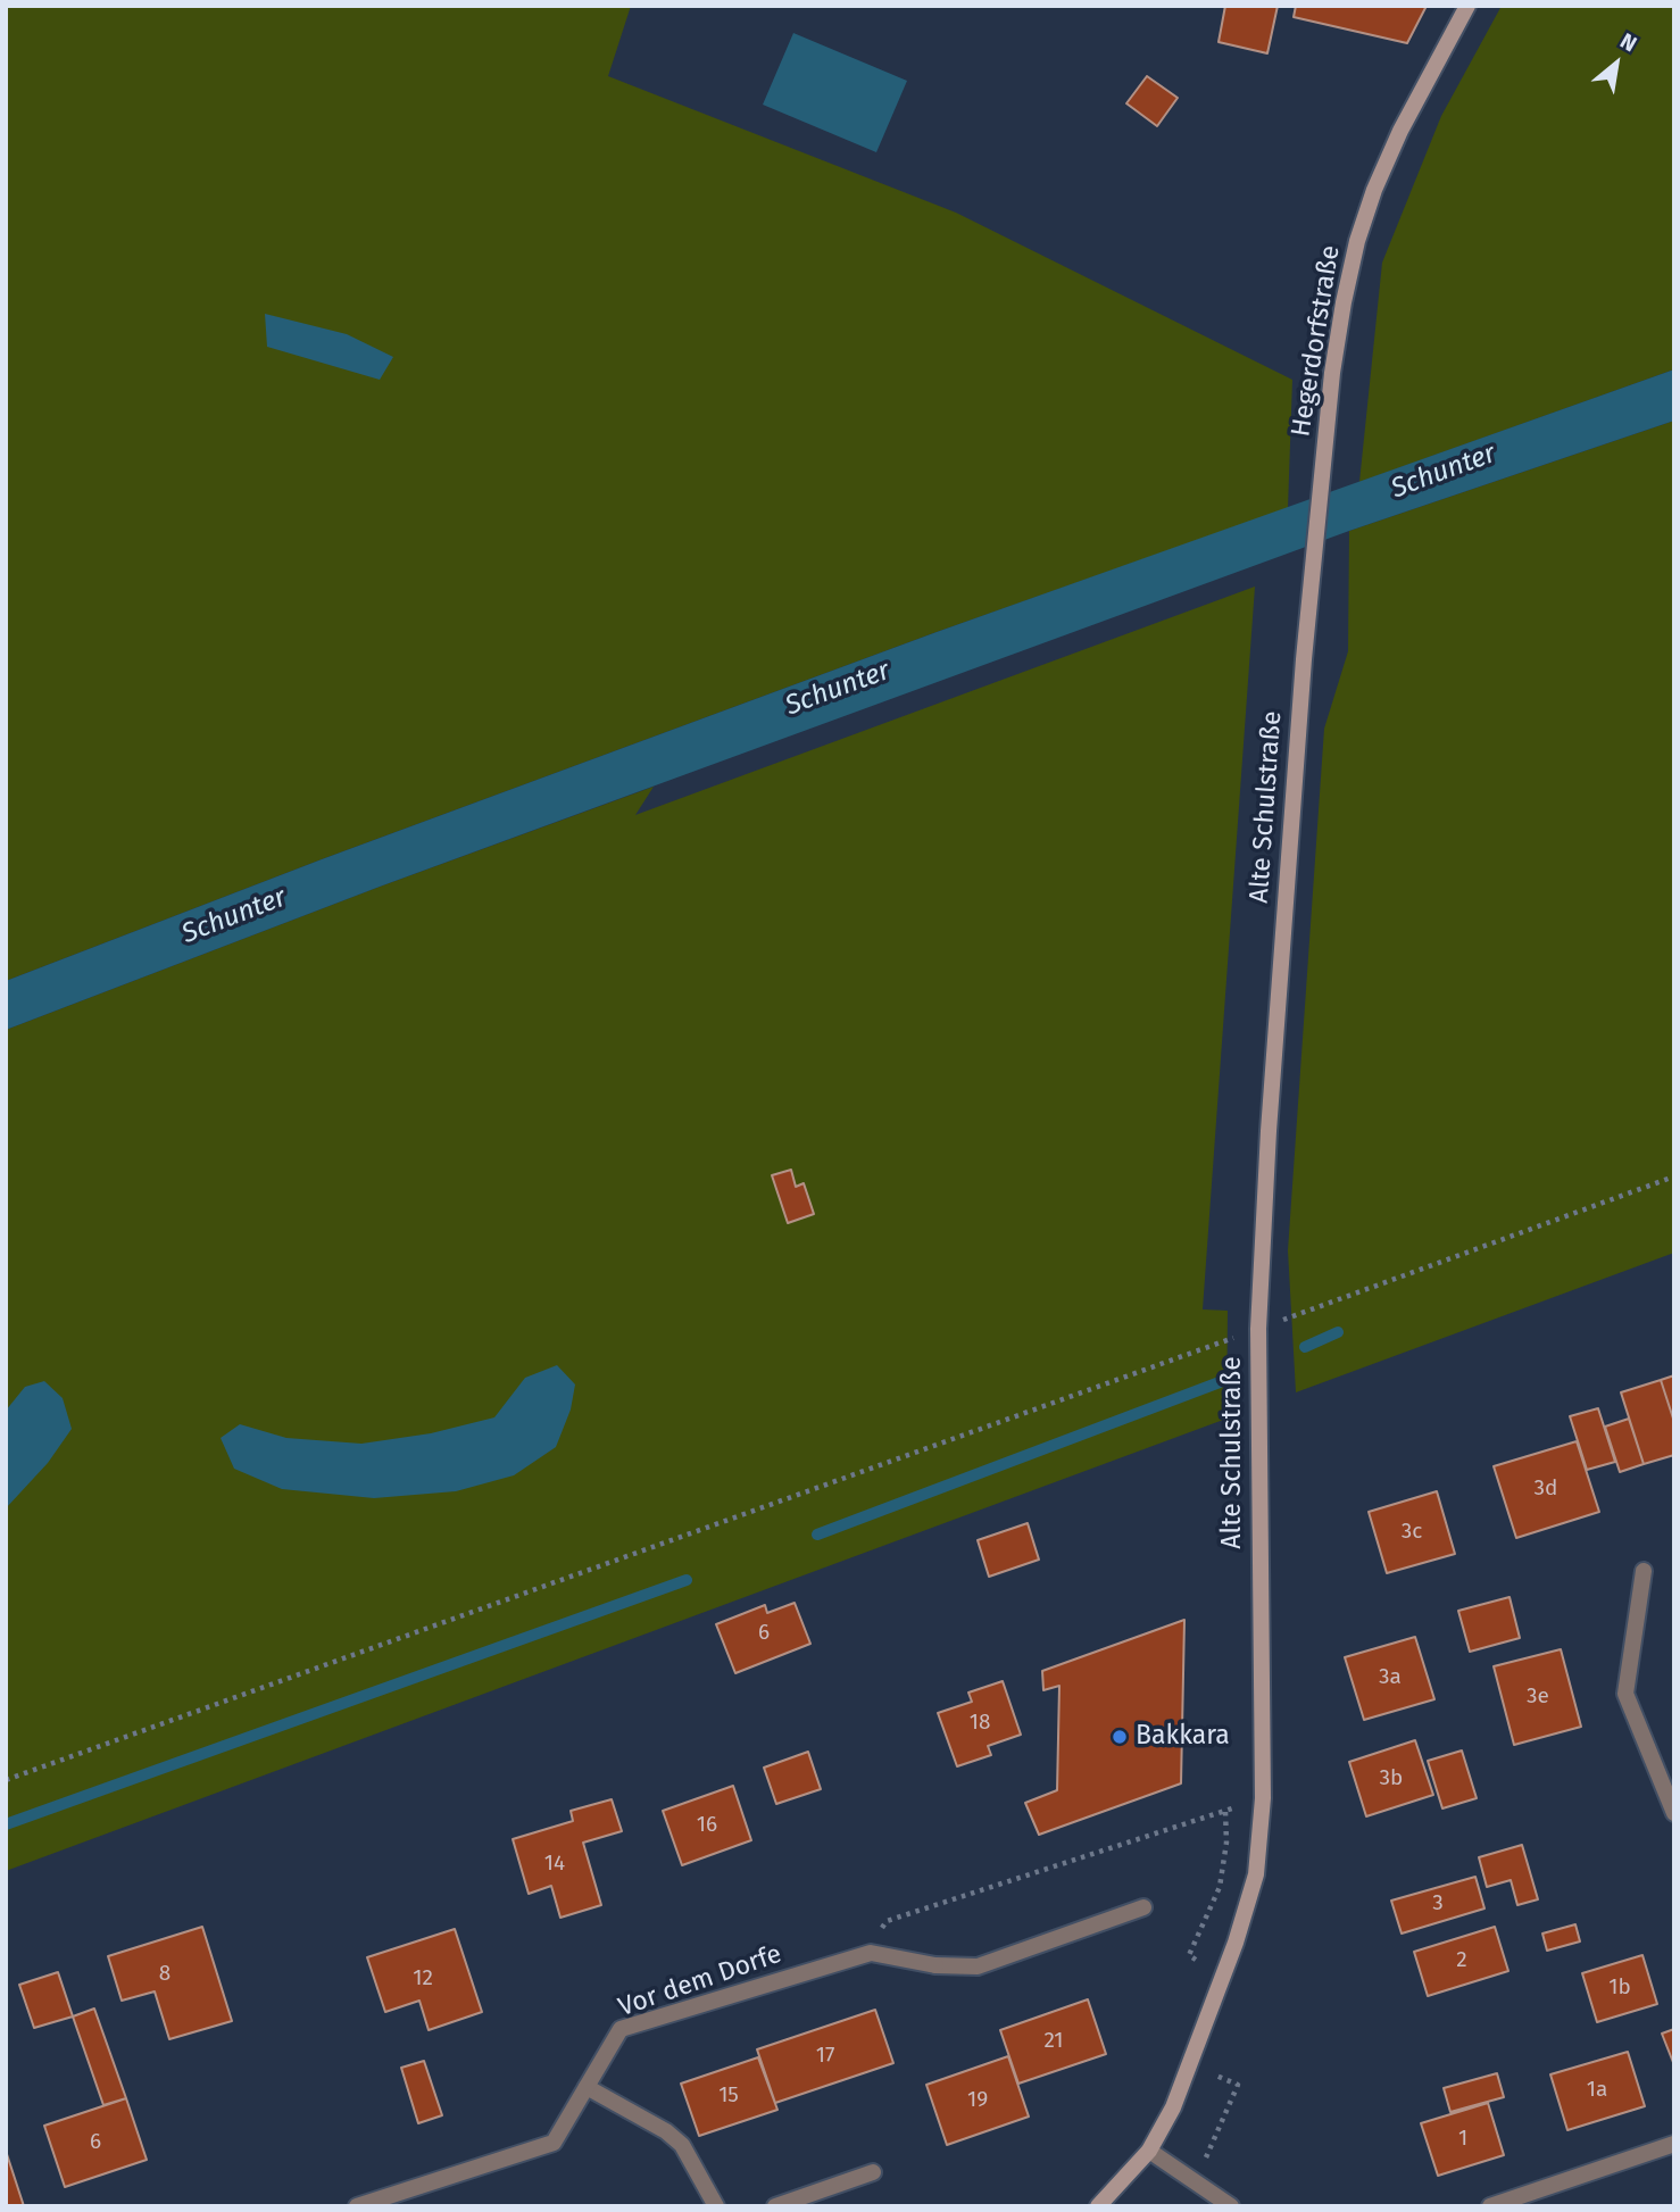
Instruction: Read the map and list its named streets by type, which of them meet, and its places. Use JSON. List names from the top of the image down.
{
  "streets": {
    "street": ["Hegerdorfstraße", "Alte Schulstraße", "Vor dem Dorfe"]
  },
  "crossings": [
    ["Hegerdorfstraße", "Alte Schulstraße"]
  ],
  "water": ["Schunter"],
  "places": ["Bakkara"],
  "house_numbers": [
    "3d",
    "3c",
    "6",
    "3a",
    "3e",
    "18",
    "3b",
    "16",
    "14",
    "3",
    "2",
    "8",
    "12",
    "1b",
    "21",
    "17",
    "1a",
    "15",
    "19",
    "1",
    "6"
  ],
  "north": "top right"
}
